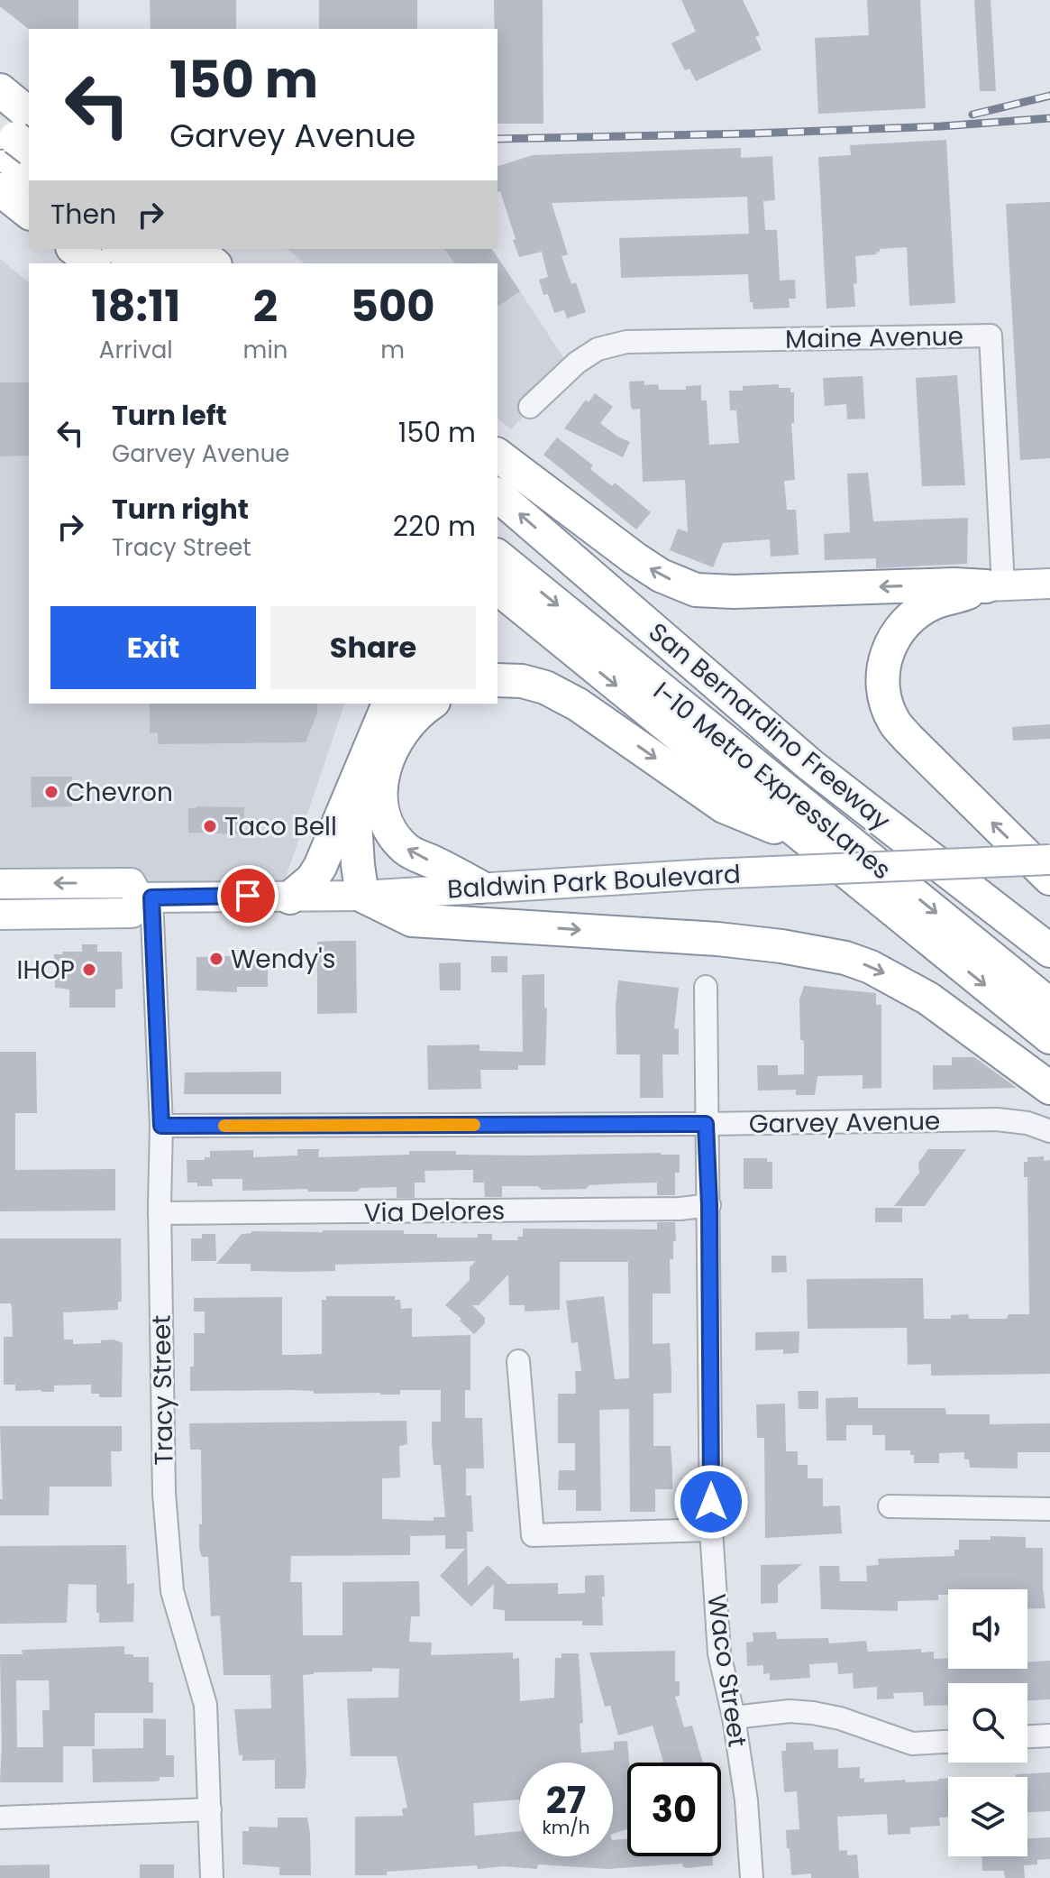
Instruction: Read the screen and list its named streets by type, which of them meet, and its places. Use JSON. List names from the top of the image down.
{
  "streets": {
    "highway": ["San Bernardino Freeway", "I-10 Metro ExpressLanes"],
    "main road": ["Baldwin Park Boulevard"],
    "street": [
      "Maine Avenue",
      "Garvey Avenue",
      "Via Delores",
      "Tracy Street",
      "Waco Street"
    ]
  },
  "crossings": [
    ["Baldwin Park Boulevard", "Tracy Street"],
    ["Garvey Avenue", "Tracy Street"],
    ["Garvey Avenue", "Waco Street"],
    ["Via Delores", "Tracy Street"],
    ["Via Delores", "Waco Street"]
  ],
  "places": [
    "Chevron",
    "Taco Bell",
    "Wendy's",
    "IHOP"
  ],
  "page": {
    "turn": ["150 m", "Garvey Avenue"],
    "then": "Then",
    "eta": [
      "18:11",
      "Arrival",
      "2",
      "min",
      "500",
      "m"
    ],
    "list": [
      {
        "name": "Turn left",
        "note": "Garvey Avenue",
        "value": "150 m"
      },
      {
        "name": "Turn right",
        "note": "Tracy Street",
        "value": "220 m"
      }
    ],
    "buttons": ["Exit", "Share"],
    "speed": "27 km/h",
    "limit": "30"
  }
}
